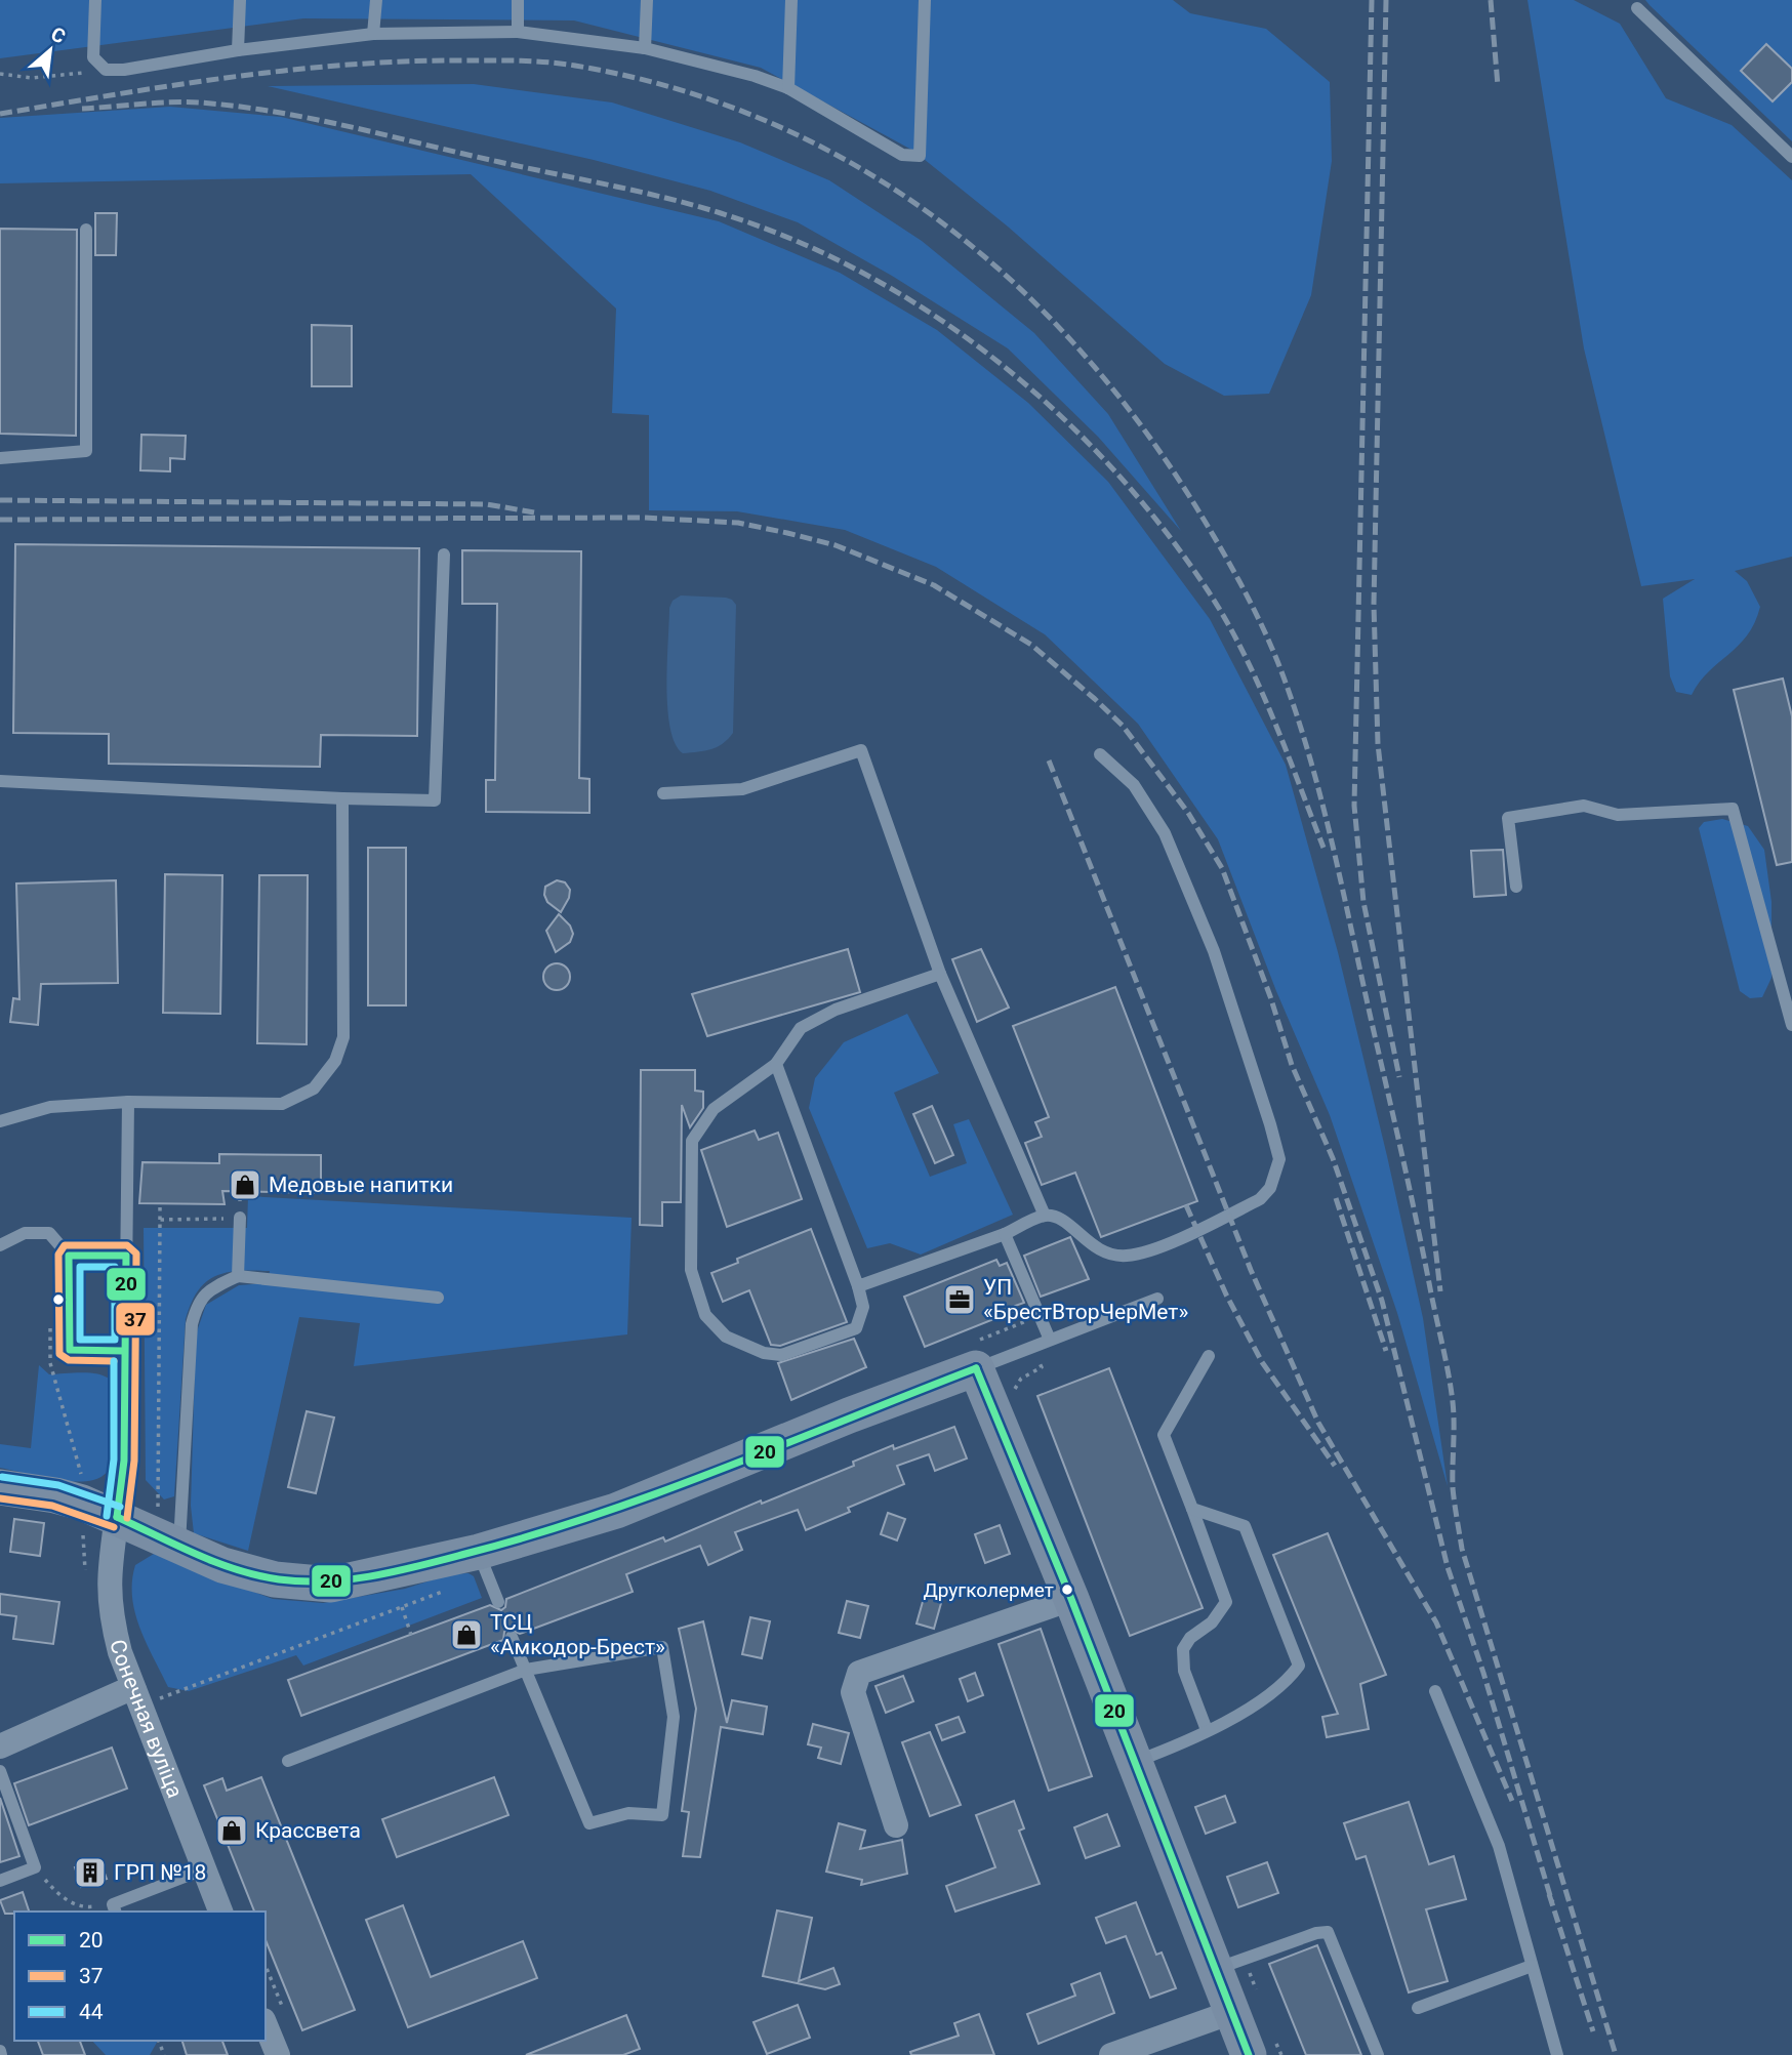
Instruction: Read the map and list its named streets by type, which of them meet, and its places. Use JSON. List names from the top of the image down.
{
  "streets": {
    "street": ["Сонечная вуліца"]
  },
  "places": {
    "shop": ["Медовые напитки", "ТСЦ «Амкодор-Брест»", "Крассвета"],
    "office": ["УП «БрестВторЧерМет»"],
    "other": ["Другколермет"],
    "building": ["ГРП №18"]
  },
  "lines": ["transit line 37", "transit line 20", "transit line 44"],
  "legend": ["20", "37", "44"],
  "north": "top right"
}
